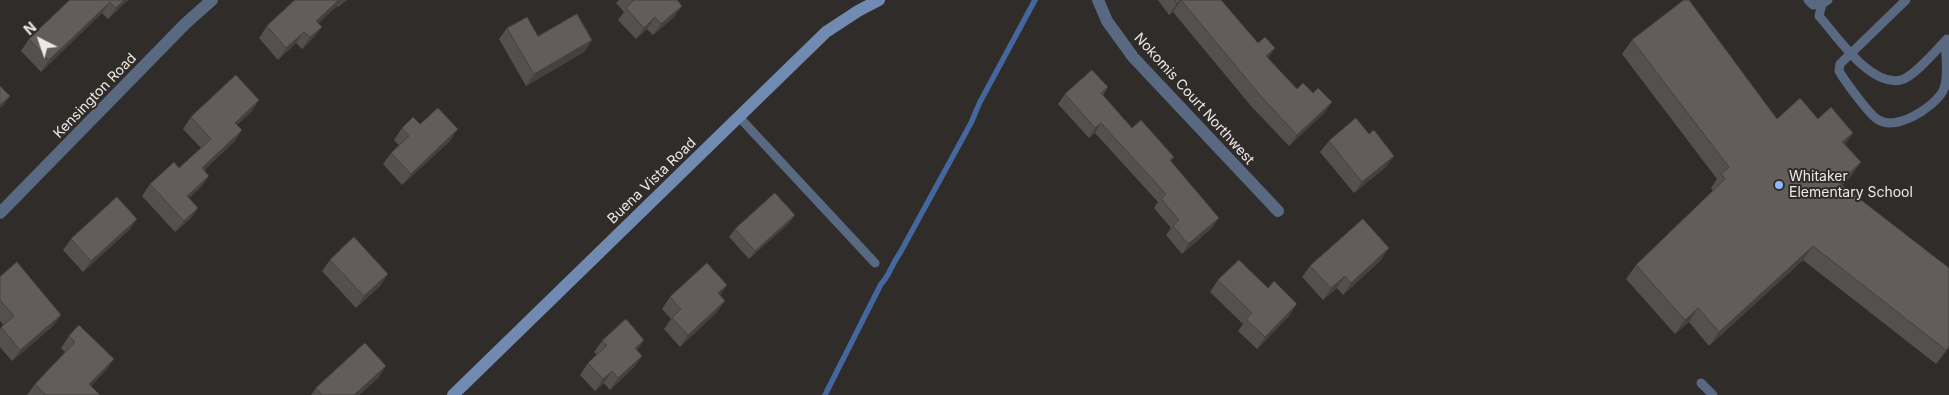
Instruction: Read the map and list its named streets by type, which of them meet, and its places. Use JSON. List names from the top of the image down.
{
  "streets": {
    "street": ["Kensington Road", "Nokomis Court Northwest", "Buena Vista Road"]
  },
  "places": ["Whitaker Elementary School"],
  "north": "top left"
}
